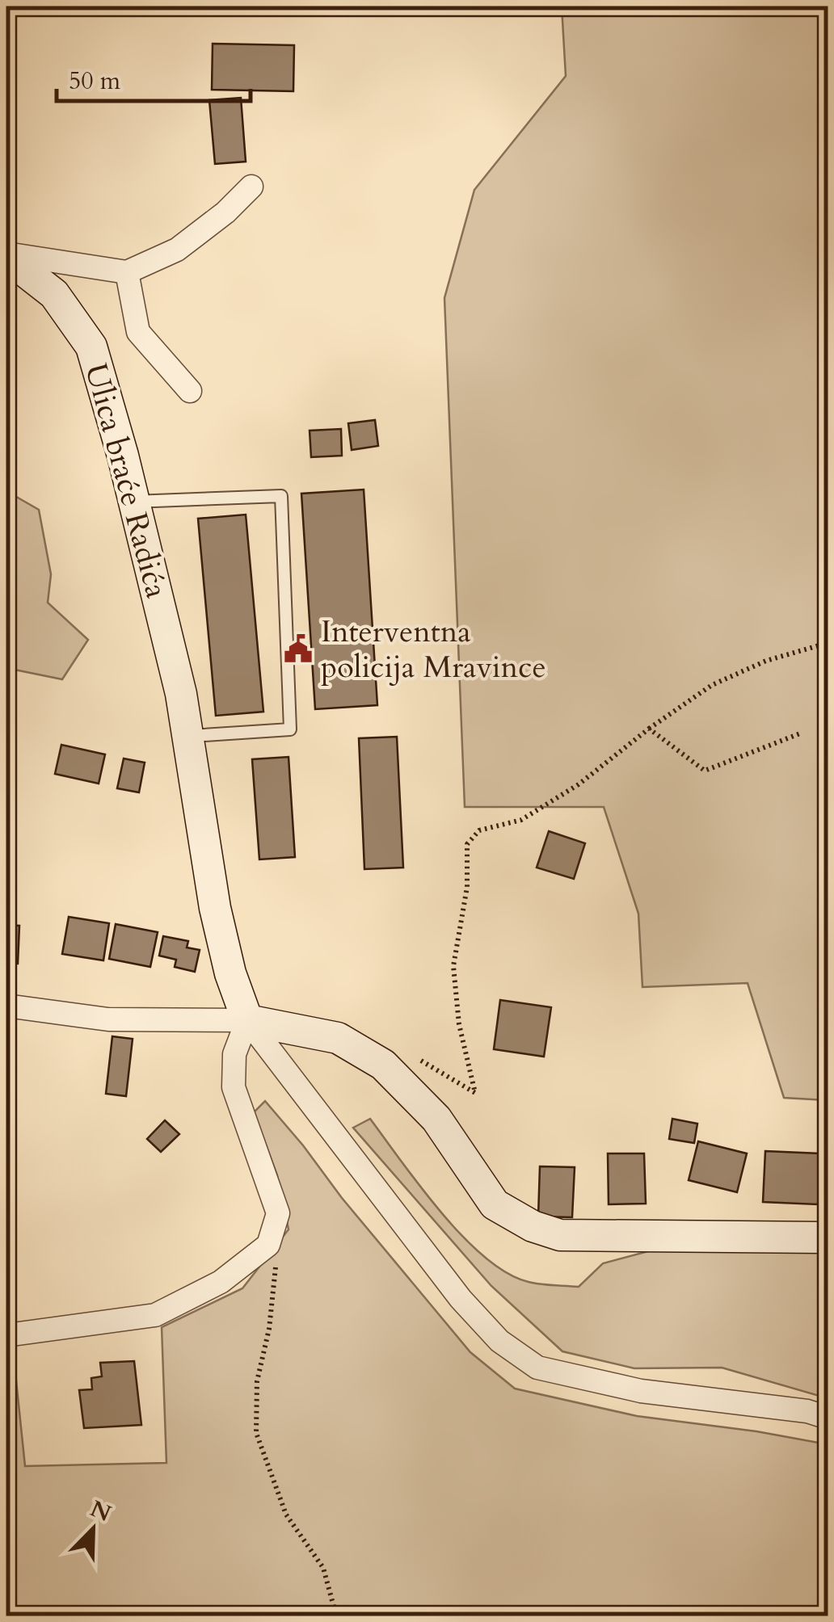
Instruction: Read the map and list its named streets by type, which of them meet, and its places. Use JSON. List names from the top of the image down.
{
  "streets": {
    "main road": ["Ulica braće Radića"]
  },
  "places": {
    "public building": ["Interventna policija Mravince"]
  },
  "scale_bar": "50 m",
  "north": "top right"
}
